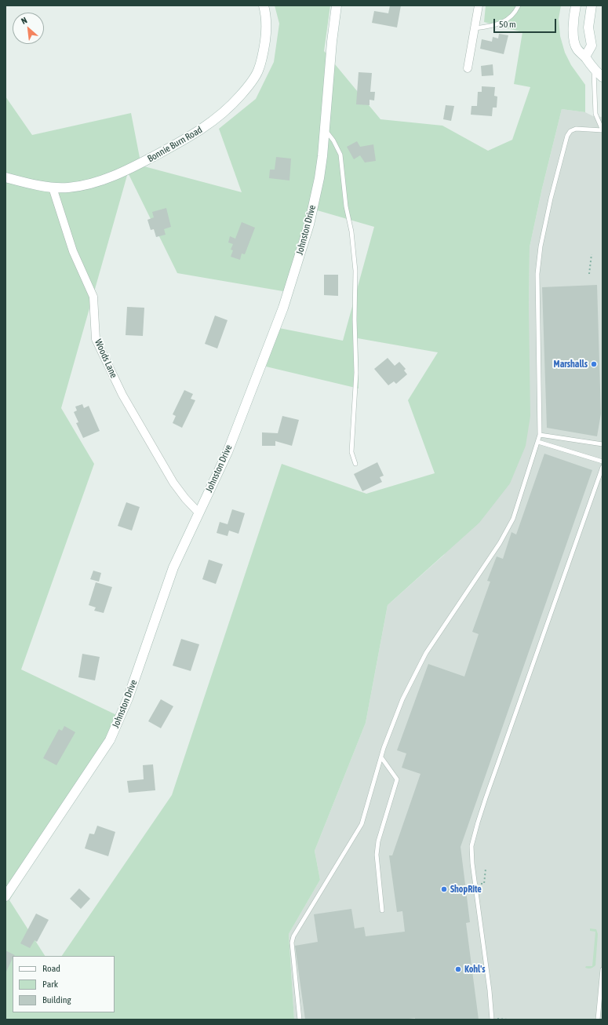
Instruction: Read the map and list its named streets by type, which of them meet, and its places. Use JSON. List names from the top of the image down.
{
  "streets": {
    "street": ["Bonnie Burn Road", "Johnston Drive", "Woods Lane"]
  },
  "crossings": [
    ["Bonnie Burn Road", "Woods Lane"],
    ["Johnston Drive", "Woods Lane"]
  ],
  "places": ["Marshalls", "ShopRite", "Kohl's"],
  "legend": ["Road", "Park", "Building"],
  "scale_bar": "50 m",
  "north": "top left"
}
